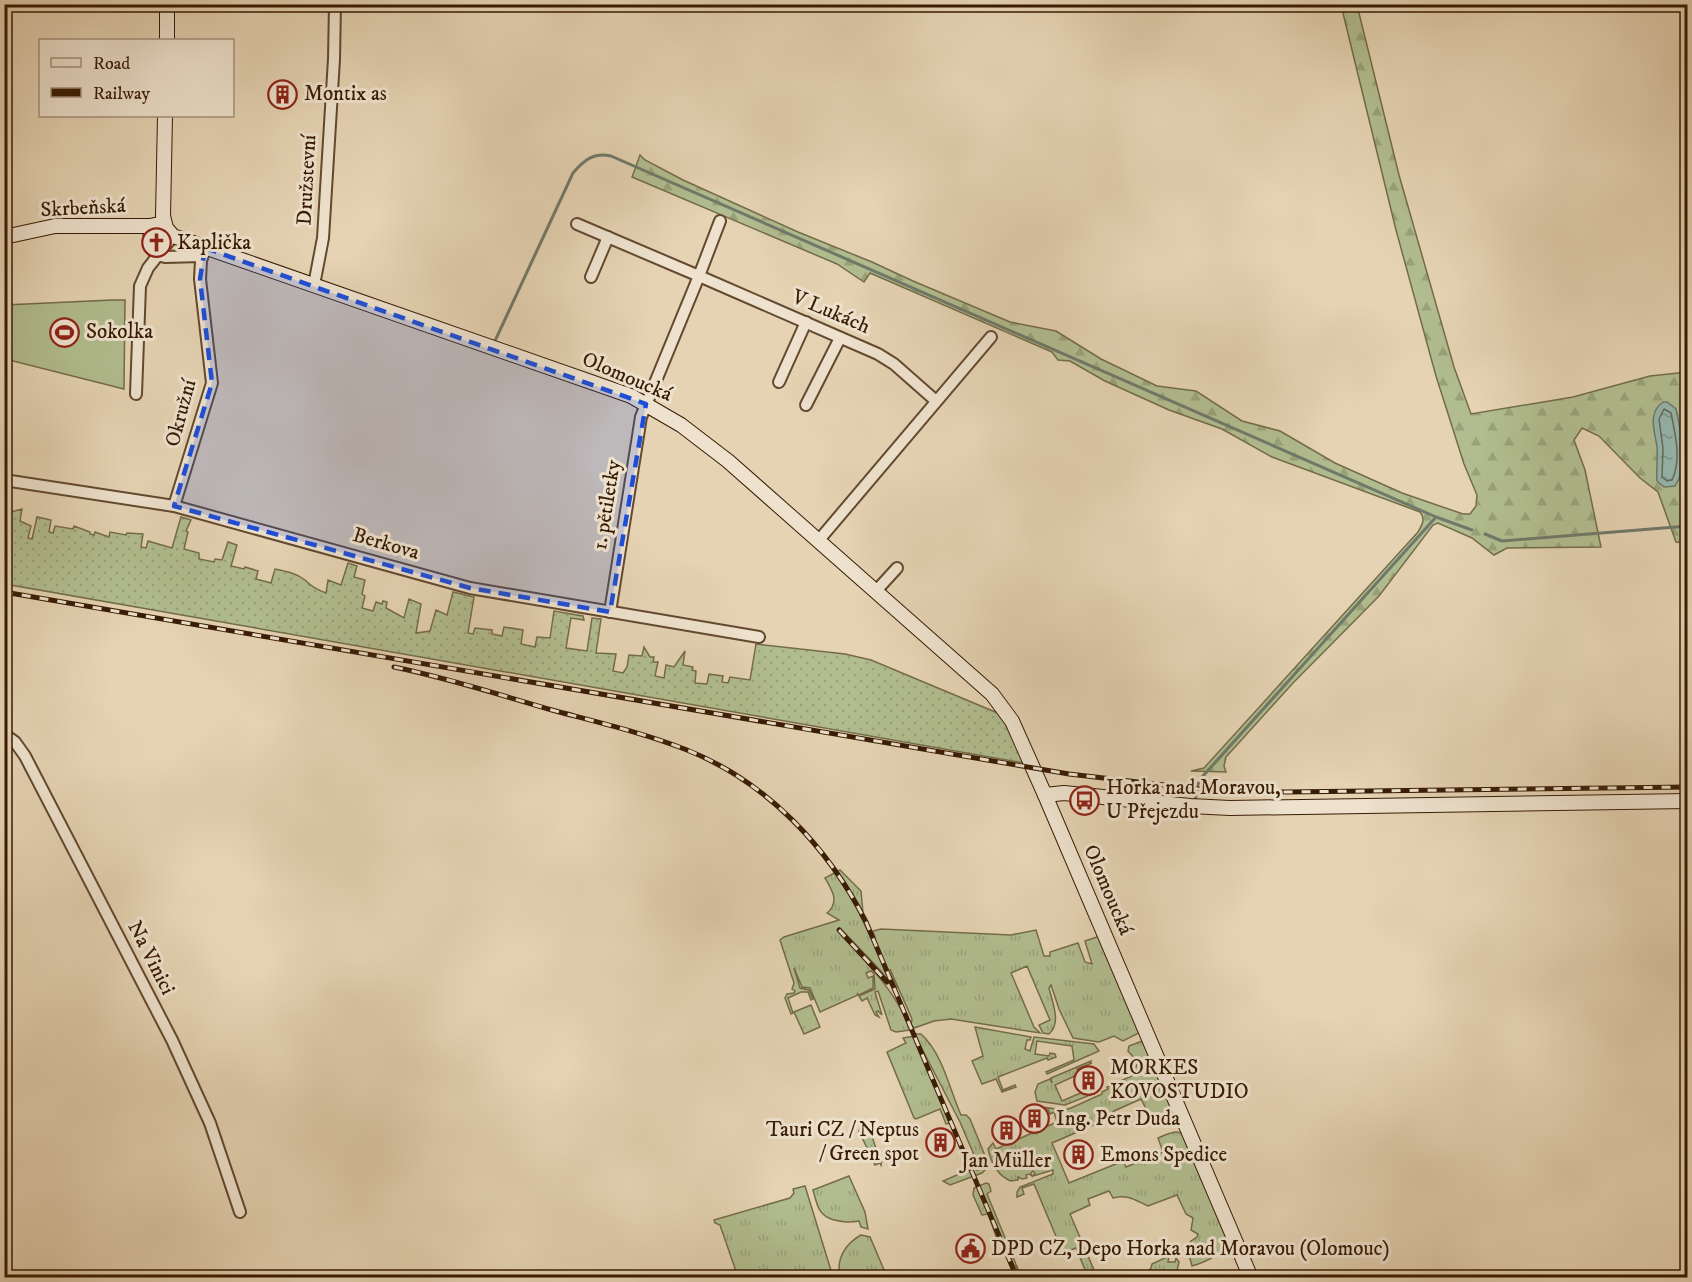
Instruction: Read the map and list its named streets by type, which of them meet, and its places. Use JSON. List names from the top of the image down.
{
  "streets": {
    "street": [
      "Družstevní",
      "Skrbeňská",
      "V Lukách",
      "Olomoucká",
      "Okružní",
      "1. pětiletky",
      "Berkova",
      "Na Vinici"
    ]
  },
  "crossings": [
    ["Družstevní", "Olomoucká"],
    ["Olomoucká", "Okružní"],
    ["Olomoucká", "1. pětiletky"],
    ["Okružní", "Berkova"],
    ["1. pětiletky", "Berkova"]
  ],
  "places": {
    "building": [
      "Montix as",
      "MORKES KOVOSTUDIO",
      "Ing. Petr Duda",
      "Jan Müller",
      "Tauri CZ / Neptus / Green spot",
      "Emons Spedice"
    ],
    "church": ["Kaplička"],
    "sports": ["Sokolka"],
    "bus stop": ["Horka nad Moravou, U Přejezdu"],
    "public building": ["DPD CZ, Depo Horka nad Moravou (Olomouc)"]
  },
  "legend": ["Road", "Railway"]
}
